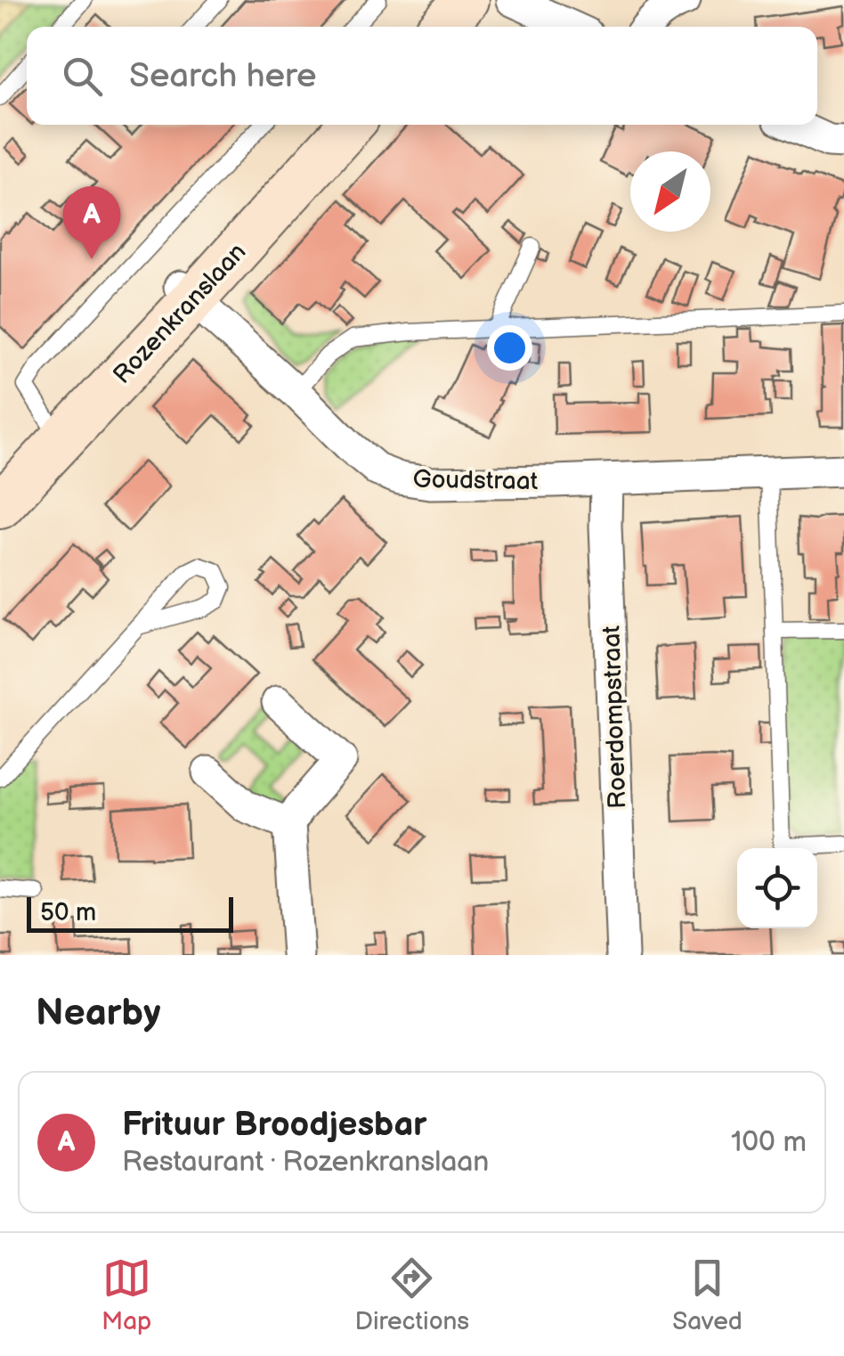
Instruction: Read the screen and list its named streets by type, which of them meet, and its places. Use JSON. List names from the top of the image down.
{
  "streets": {
    "street": ["Rozenkranslaan", "Goudstraat", "Roerdompstraat"]
  },
  "crossings": [
    ["Rozenkranslaan", "Goudstraat"],
    ["Goudstraat", "Roerdompstraat"]
  ],
  "scale_bar": "50 m",
  "north": "bottom left",
  "page": {
    "search": "Search here",
    "pins": "A",
    "scale": "50 m",
    "heading": "Nearby",
    "list": [
      {
        "mark": "A",
        "name": "Frituur Broodjesbar",
        "note": "Restaurant · Rozenkranslaan",
        "value": "100 m"
      }
    ],
    "nav": ["Map", "Directions", "Saved"]
  }
}
